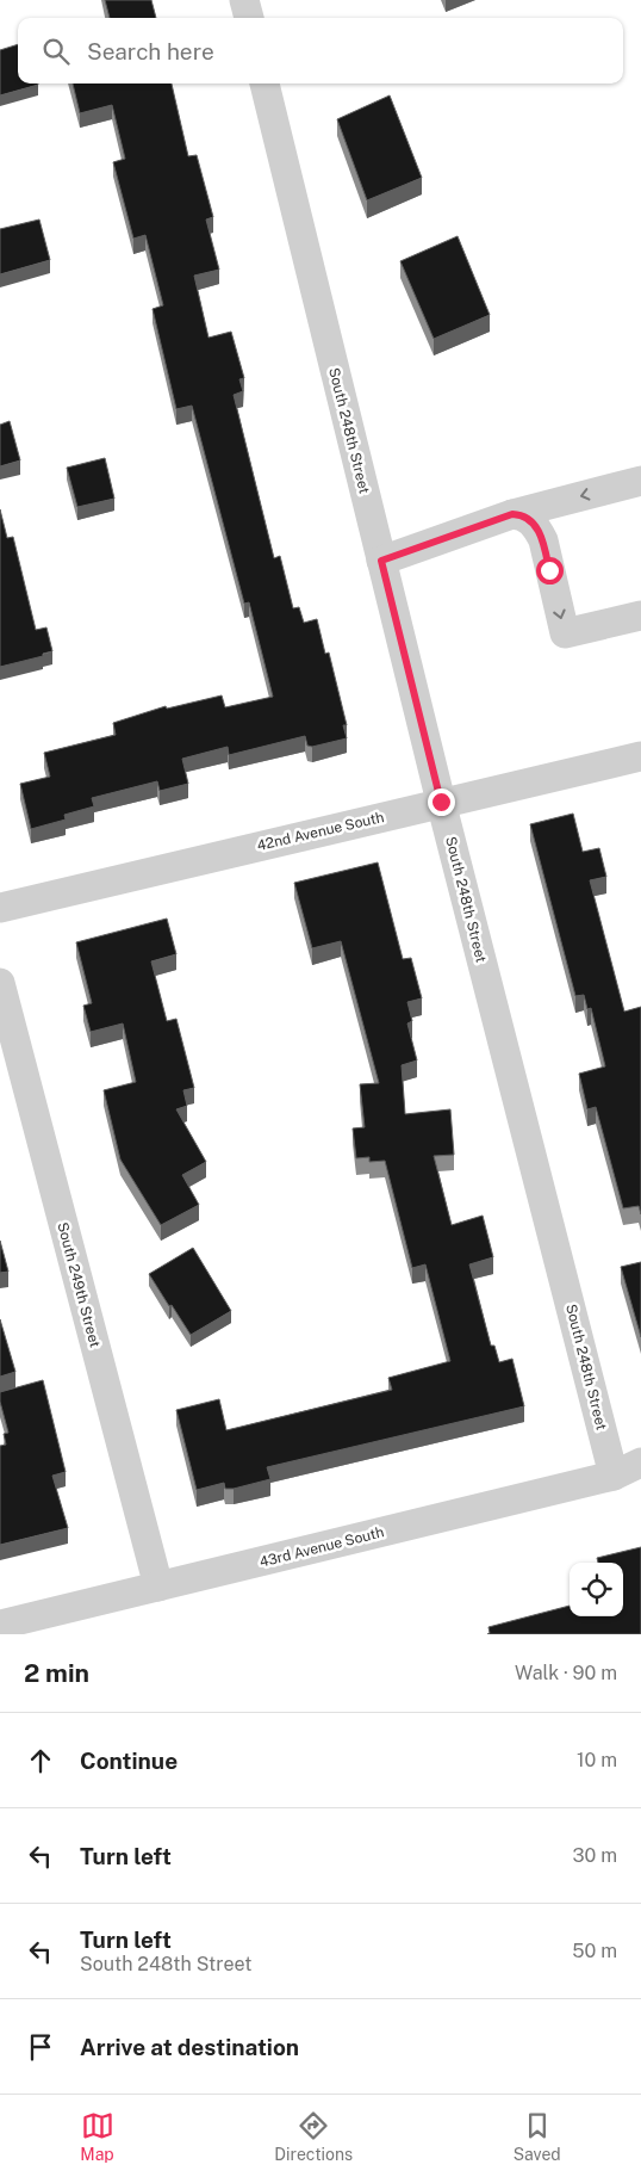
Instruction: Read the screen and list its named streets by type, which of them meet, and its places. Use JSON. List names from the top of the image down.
{
  "streets": {
    "street": [
      "South 248th Street",
      "42nd Avenue South",
      "South 249th Street",
      "43rd Avenue South"
    ]
  },
  "crossings": [
    ["South 248th Street", "42nd Avenue South"],
    ["South 248th Street", "43rd Avenue South"],
    ["South 249th Street", "43rd Avenue South"]
  ],
  "page": {
    "search": "Search here",
    "heading": ["2 min", "Walk · 90 m"],
    "list": [
      ["Continue", "10 m"],
      ["Turn left", "30 m"],
      ["Turn left", "South 248th Street", "50 m"],
      "Arrive at destination"
    ],
    "nav": ["Map", "Directions", "Saved"]
  }
}
